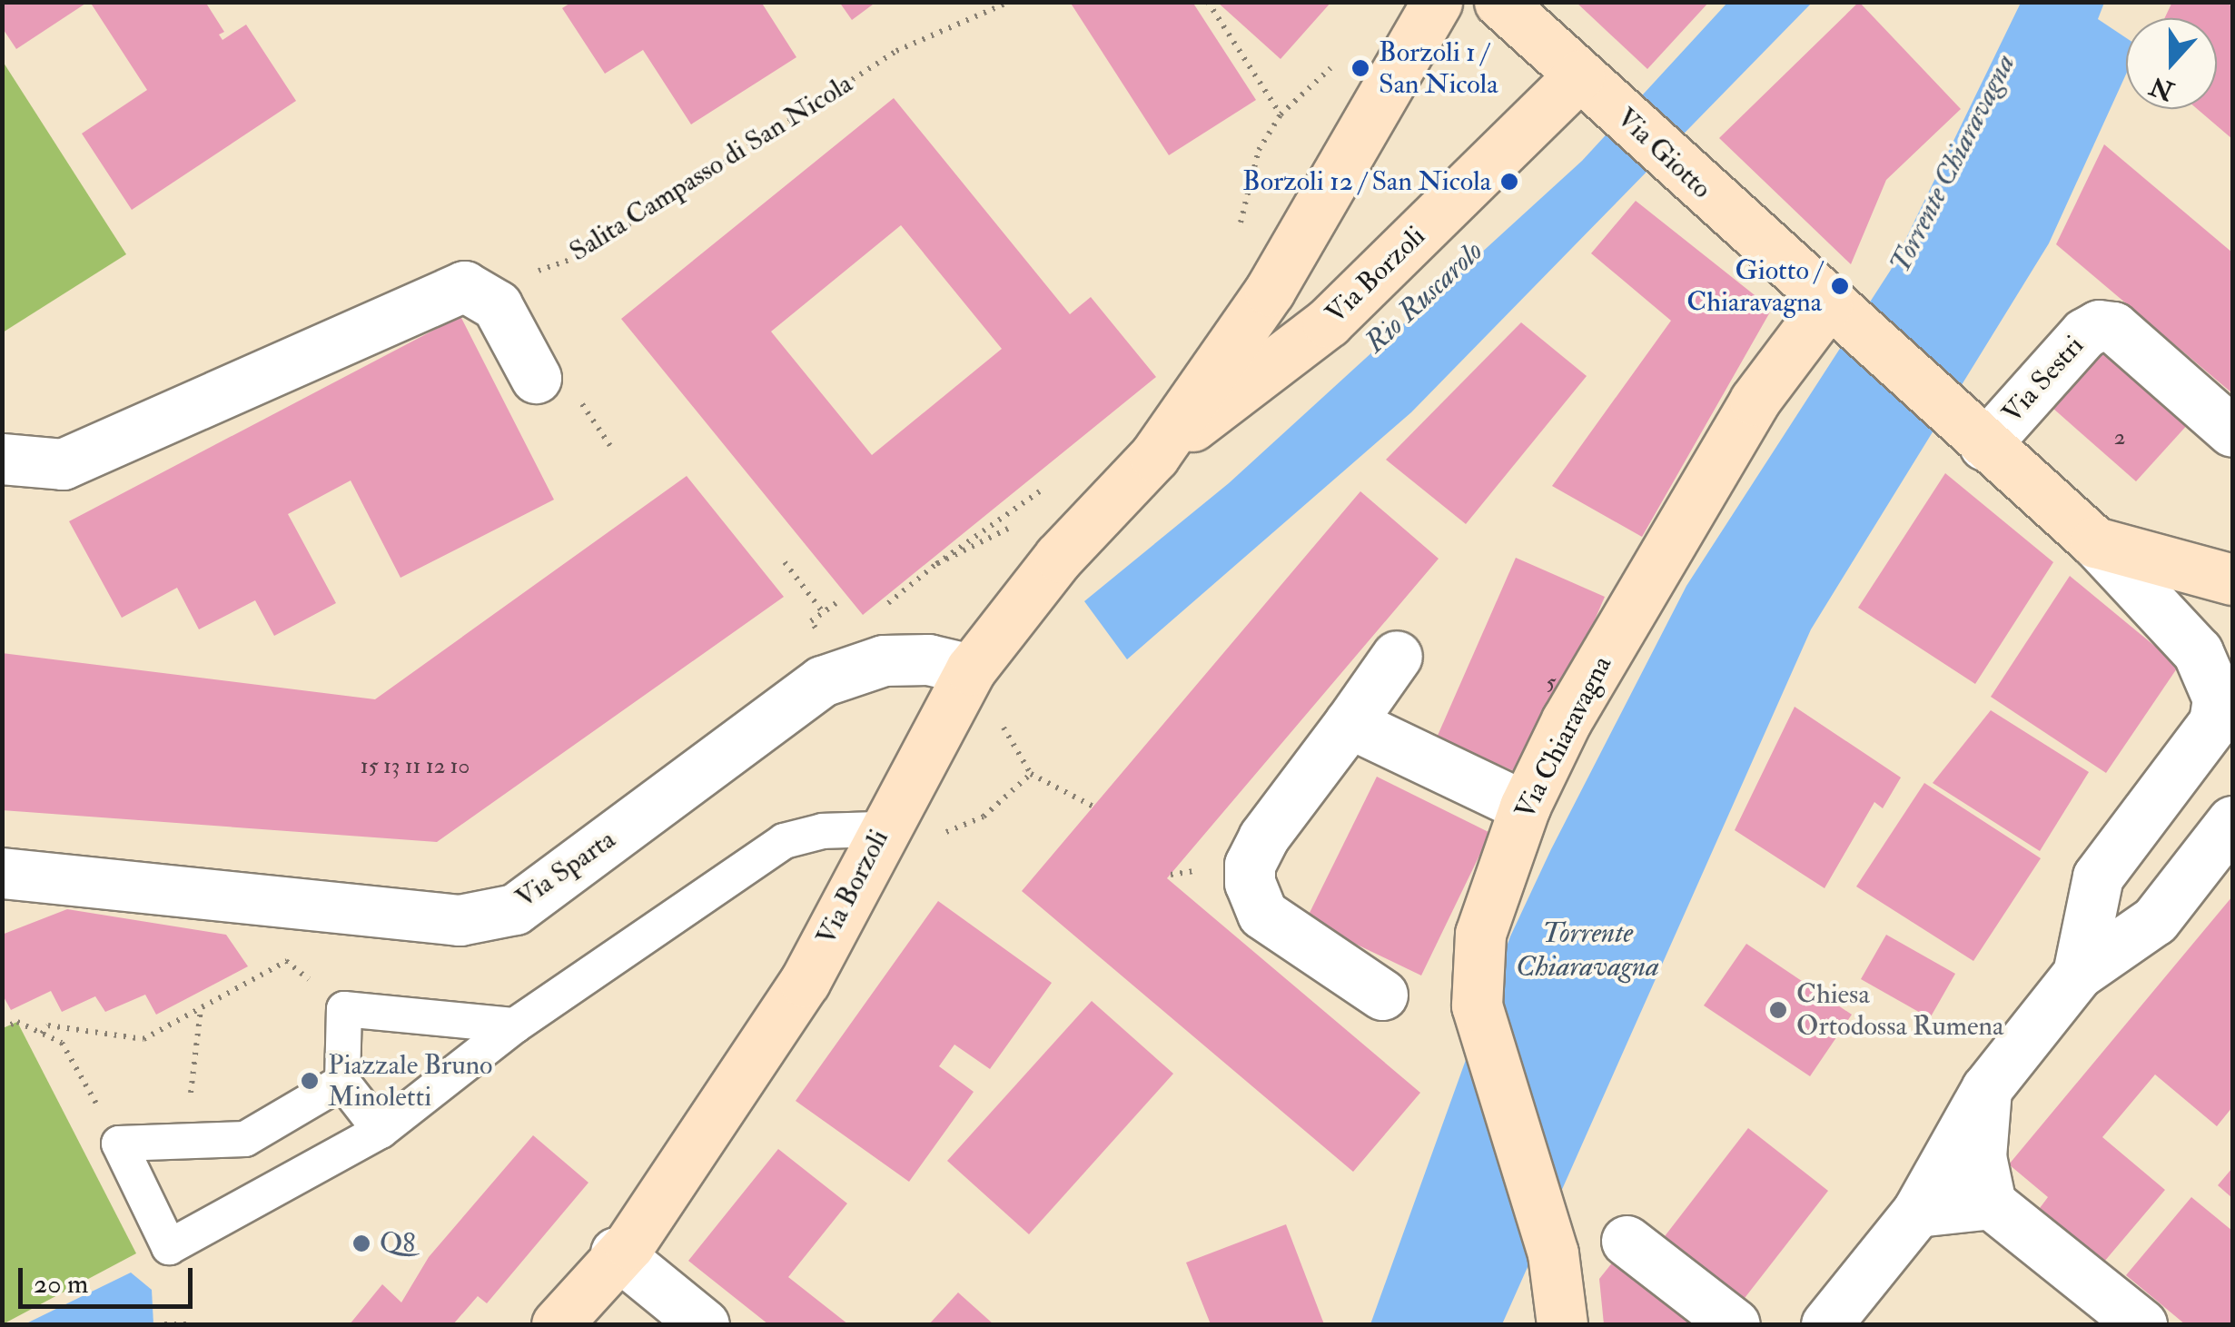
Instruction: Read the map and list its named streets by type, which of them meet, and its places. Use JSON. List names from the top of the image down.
{
  "streets": {
    "main road": [
      "Via Giotto",
      "Via Borzoli",
      "Via Sestri",
      "Via Chiaravagna"
    ],
    "street": ["Via Sparta"],
    "path": ["Salita Campasso di San Nicola"]
  },
  "crossings": [
    ["Via Giotto", "Via Borzoli"],
    ["Via Giotto", "Via Sestri"],
    ["Via Giotto", "Via Chiaravagna"],
    ["Via Borzoli", "Via Sparta"],
    ["Via Sestri", "Via Chiaravagna"]
  ],
  "water": ["Torrente Chiaravagna", "Rio Ruscarolo"],
  "places": [
    "Borzoli 1 / San Nicola",
    "Borzoli 12 / San Nicola",
    "Giotto / Chiaravagna",
    "Chiesa Ortodossa Rumena",
    "Piazzale Bruno Minoletti",
    "Q8"
  ],
  "house_numbers": ["2", "5", "15 13 11 12 10"],
  "scale_bar": "20 m",
  "north": "bottom"
}
